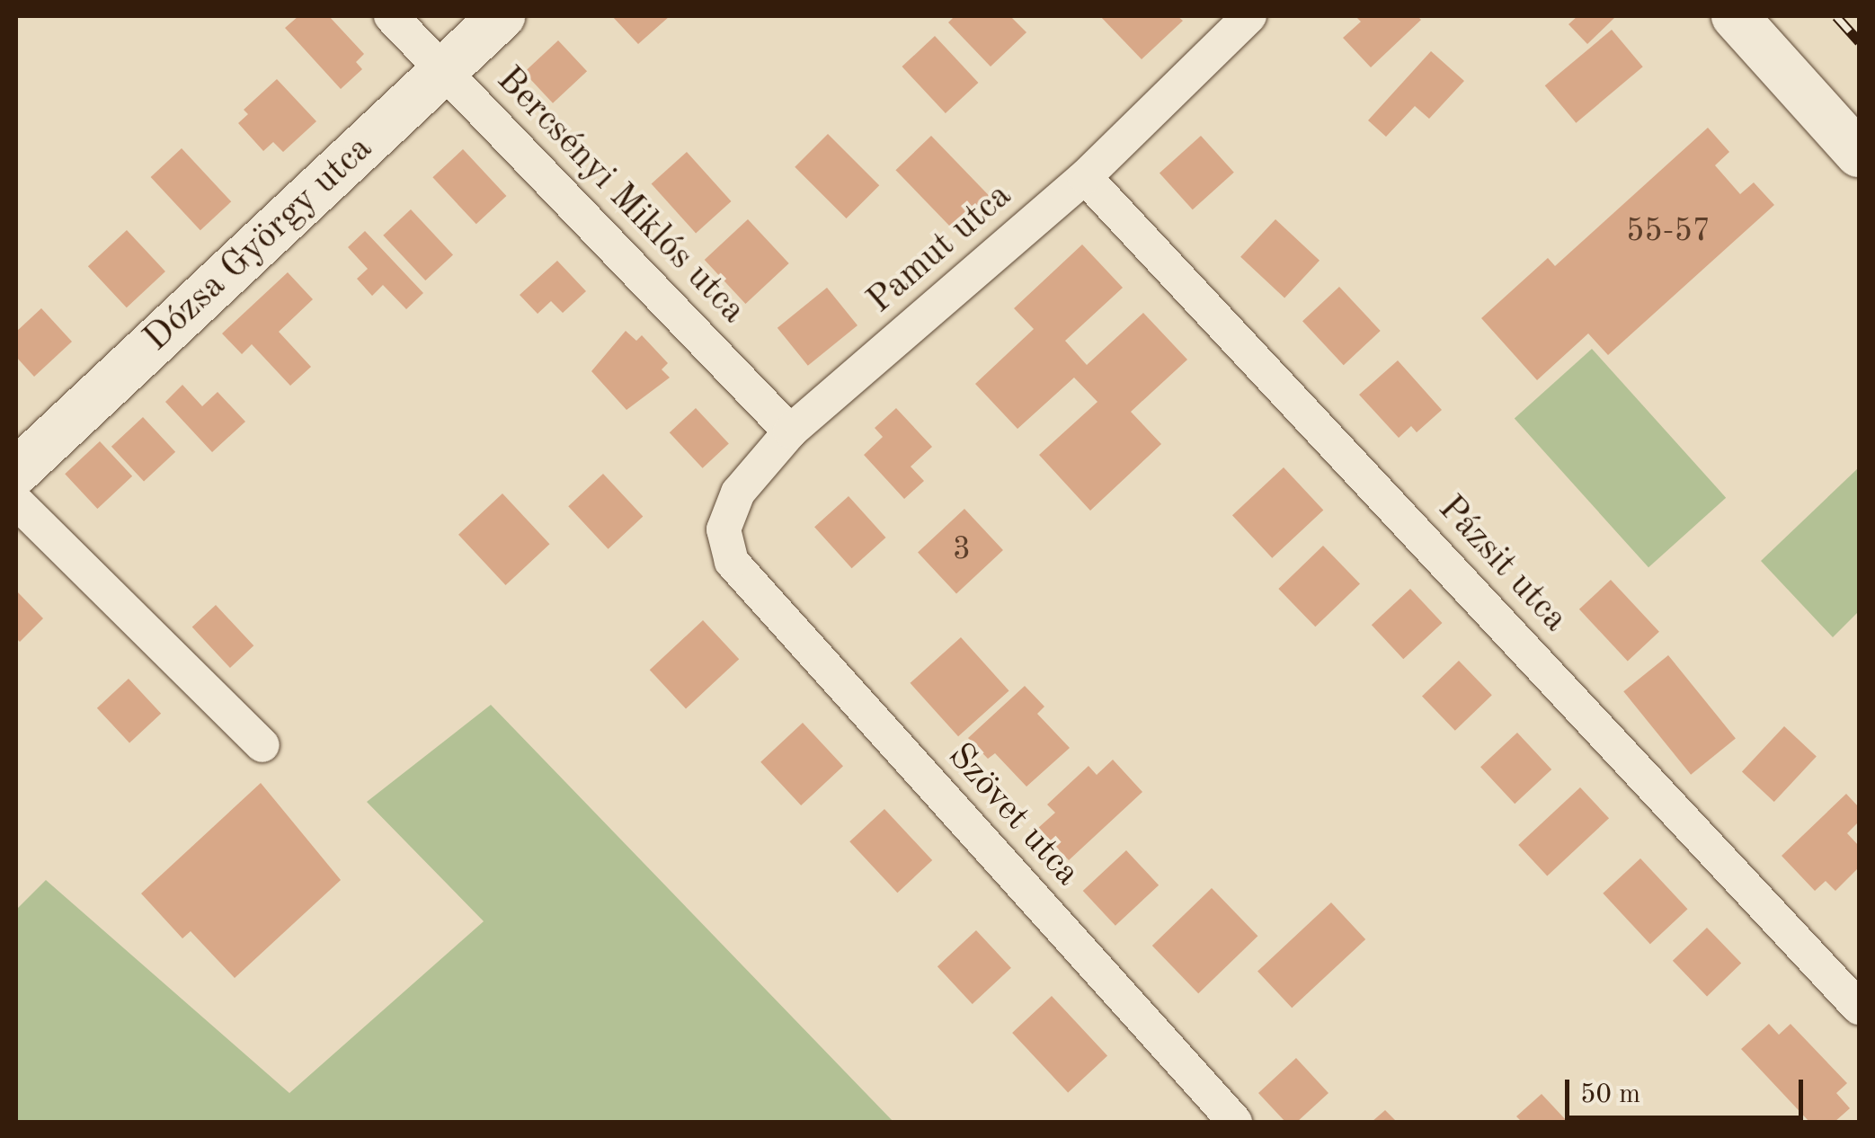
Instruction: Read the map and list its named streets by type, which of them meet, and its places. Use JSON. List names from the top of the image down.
{
  "streets": {
    "street": [
      "Bercsényi Miklós utca",
      "Dózsa György utca",
      "Pamut utca",
      "Pázsit utca",
      "Szövet utca"
    ]
  },
  "crossings": [
    ["Bercsényi Miklós utca", "Dózsa György utca"],
    ["Bercsényi Miklós utca", "Pamut utca"],
    ["Pamut utca", "Pázsit utca"],
    ["Pamut utca", "Szövet utca"]
  ],
  "house_numbers": ["55-57", "3"],
  "scale_bar": "50 m"
}
